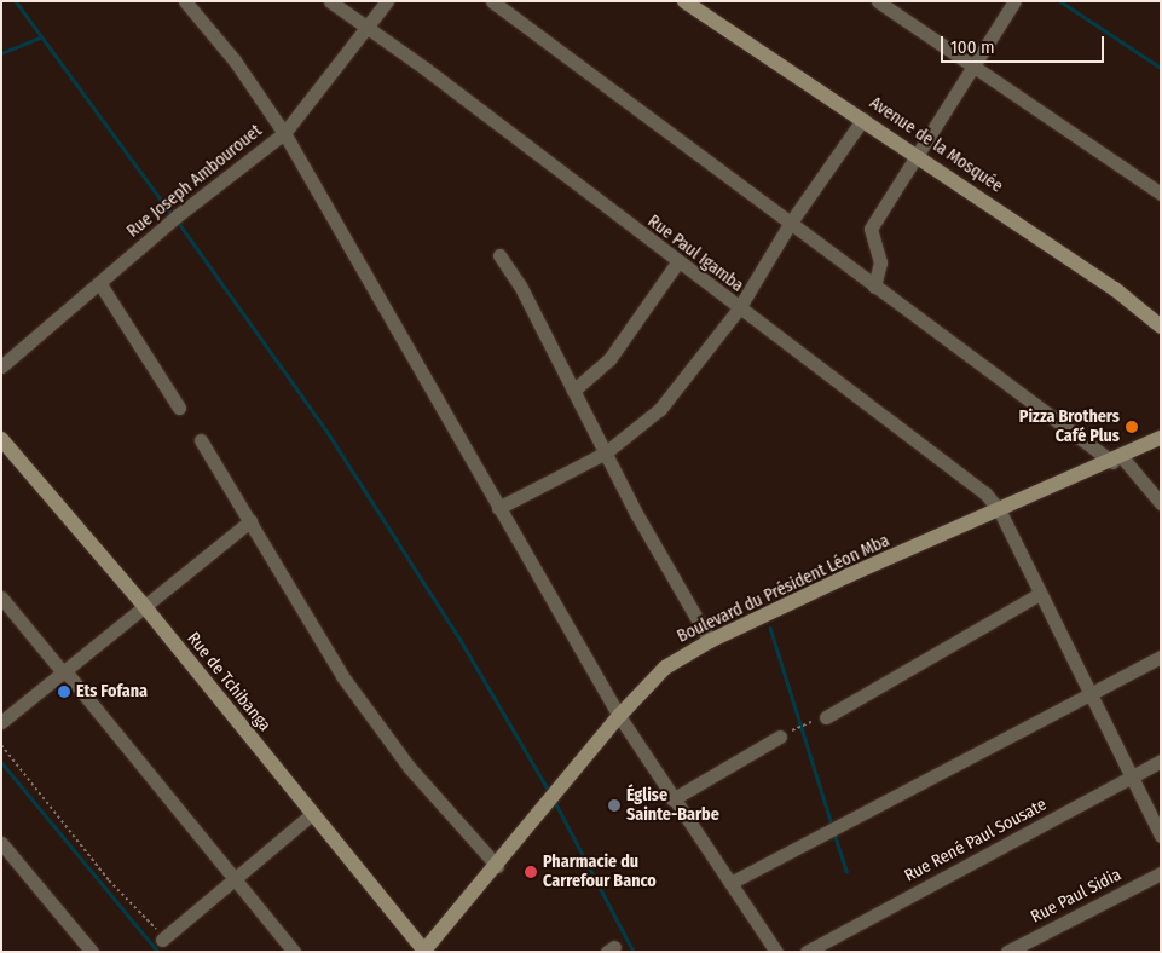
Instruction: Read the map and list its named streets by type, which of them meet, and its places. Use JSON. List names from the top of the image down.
{
  "streets": {
    "street": [
      "Avenue de la Mosquée",
      "Rue Joseph Ambourouet",
      "Rue Paul Igamba",
      "Boulevard du Président Léon Mba",
      "Rue de Tchibanga",
      "Rue René Paul Sousate",
      "Rue Paul Sidia"
    ]
  },
  "crossings": [
    ["Rue Joseph Ambourouet", "Rue Paul Igamba"],
    ["Rue Paul Igamba", "Boulevard du Président Léon Mba"],
    ["Rue Paul Igamba", "Rue René Paul Sousate"],
    ["Boulevard du Président Léon Mba", "Rue de Tchibanga"]
  ],
  "places": [
    "Pizza Brothers Café Plus",
    "Ets Fofana",
    "Église Sainte-Barbe",
    "Pharmacie du Carrefour Banco"
  ],
  "scale_bar": "100 m"
}
